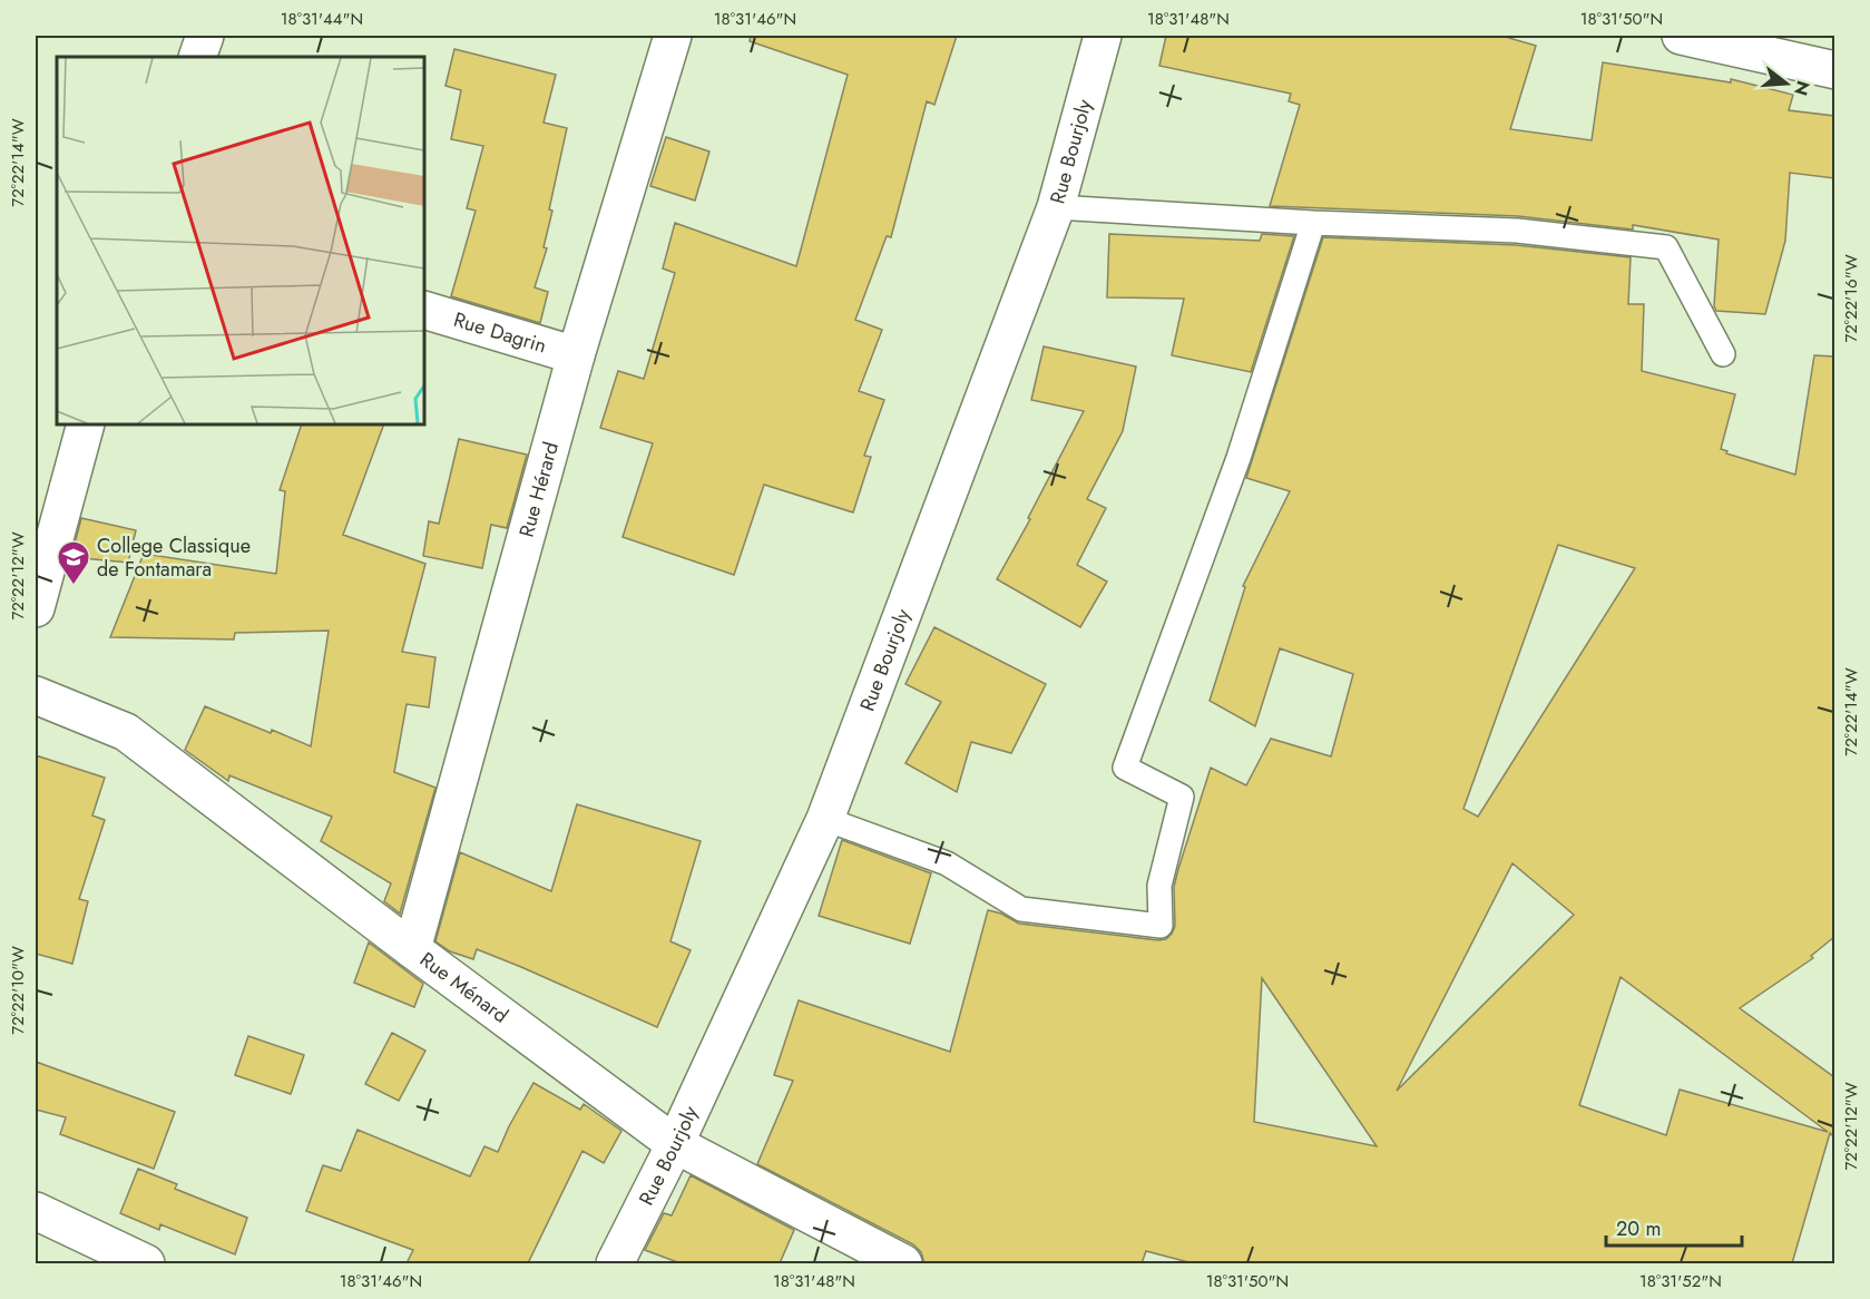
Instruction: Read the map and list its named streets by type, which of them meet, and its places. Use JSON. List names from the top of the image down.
{
  "streets": {
    "street": [
      "Rue Bourjoly",
      "Rue Dagrin",
      "Rue Hérard",
      "Rue Ménard"
    ]
  },
  "crossings": [
    ["Rue Bourjoly", "Rue Ménard"],
    ["Rue Dagrin", "Rue Hérard"],
    ["Rue Hérard", "Rue Ménard"]
  ],
  "places": {
    "school or university": ["College Classique de Fontamara"]
  },
  "scale_bar": "20 m",
  "north": "right",
  "coordinates": [
    "18°31'44\"N",
    "18°31'46\"N",
    "18°31'48\"N",
    "18°31'50\"N",
    "72°22'14\"W",
    "72°22'16\"W",
    "72°22'12\"W",
    "72°22'10\"W",
    "18°31'52\"N"
  ]
}
